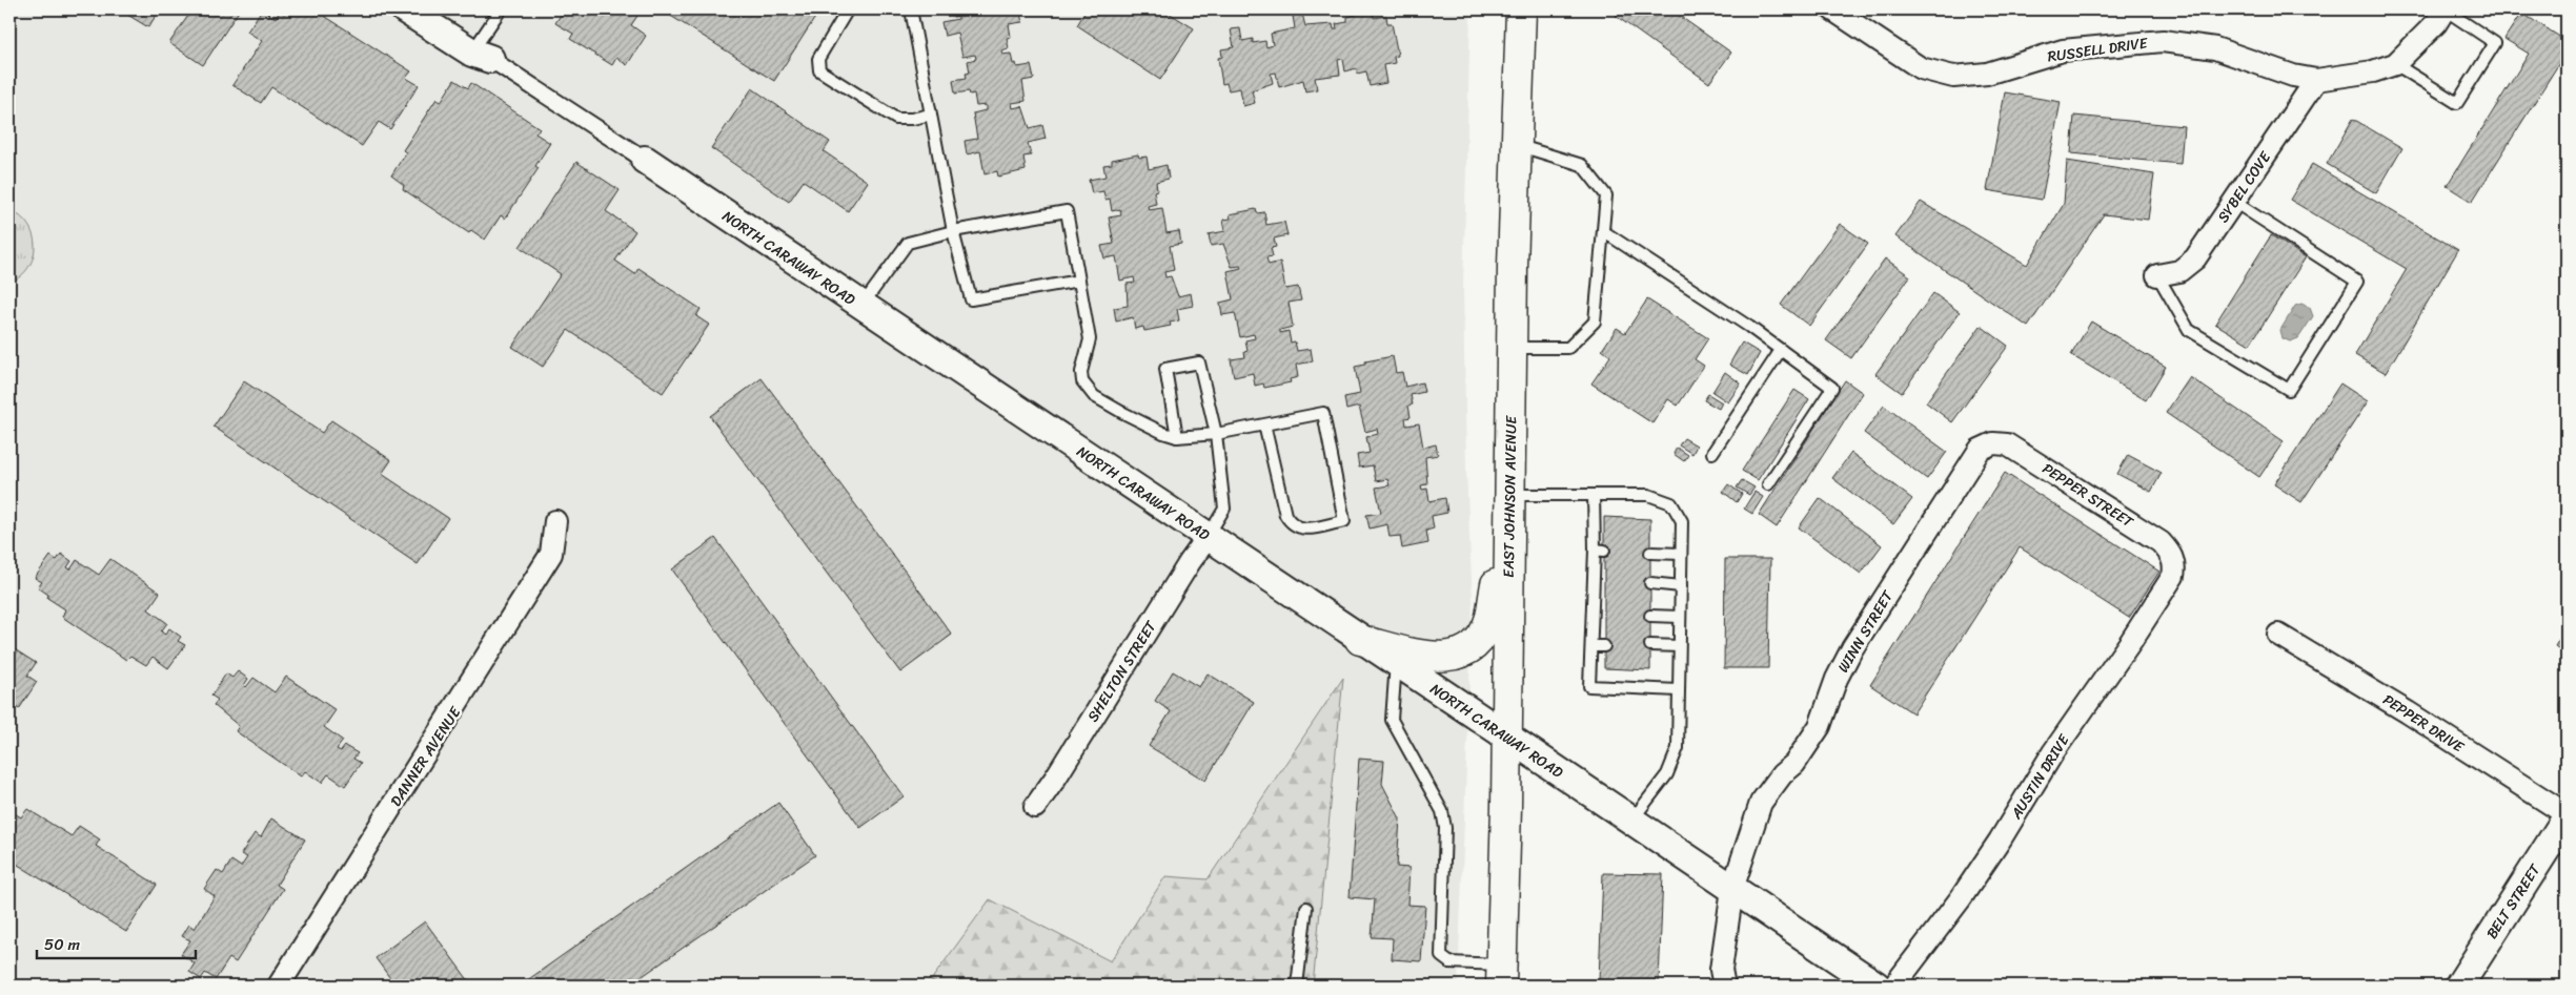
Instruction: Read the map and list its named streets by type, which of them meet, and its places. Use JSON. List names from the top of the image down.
{
  "streets": {
    "main road": ["EAST JOHNSON AVENUE"],
    "street": [
      "RUSSELL DRIVE",
      "SYBEL COVE",
      "NORTH CARAWAY ROAD",
      "PEPPER STREET",
      "WINN STREET",
      "SHELTON STREET",
      "PEPPER DRIVE",
      "DANNER AVENUE",
      "AUSTIN DRIVE",
      "BELT STREET"
    ]
  },
  "crossings": [
    ["RUSSELL DRIVE", "SYBEL COVE"],
    ["NORTH CARAWAY ROAD", "EAST JOHNSON AVENUE"],
    ["NORTH CARAWAY ROAD", "WINN STREET"],
    ["NORTH CARAWAY ROAD", "SHELTON STREET"],
    ["PEPPER STREET", "WINN STREET"],
    ["PEPPER STREET", "AUSTIN DRIVE"],
    ["PEPPER DRIVE", "BELT STREET"]
  ],
  "scale_bar": "50 m"
}
